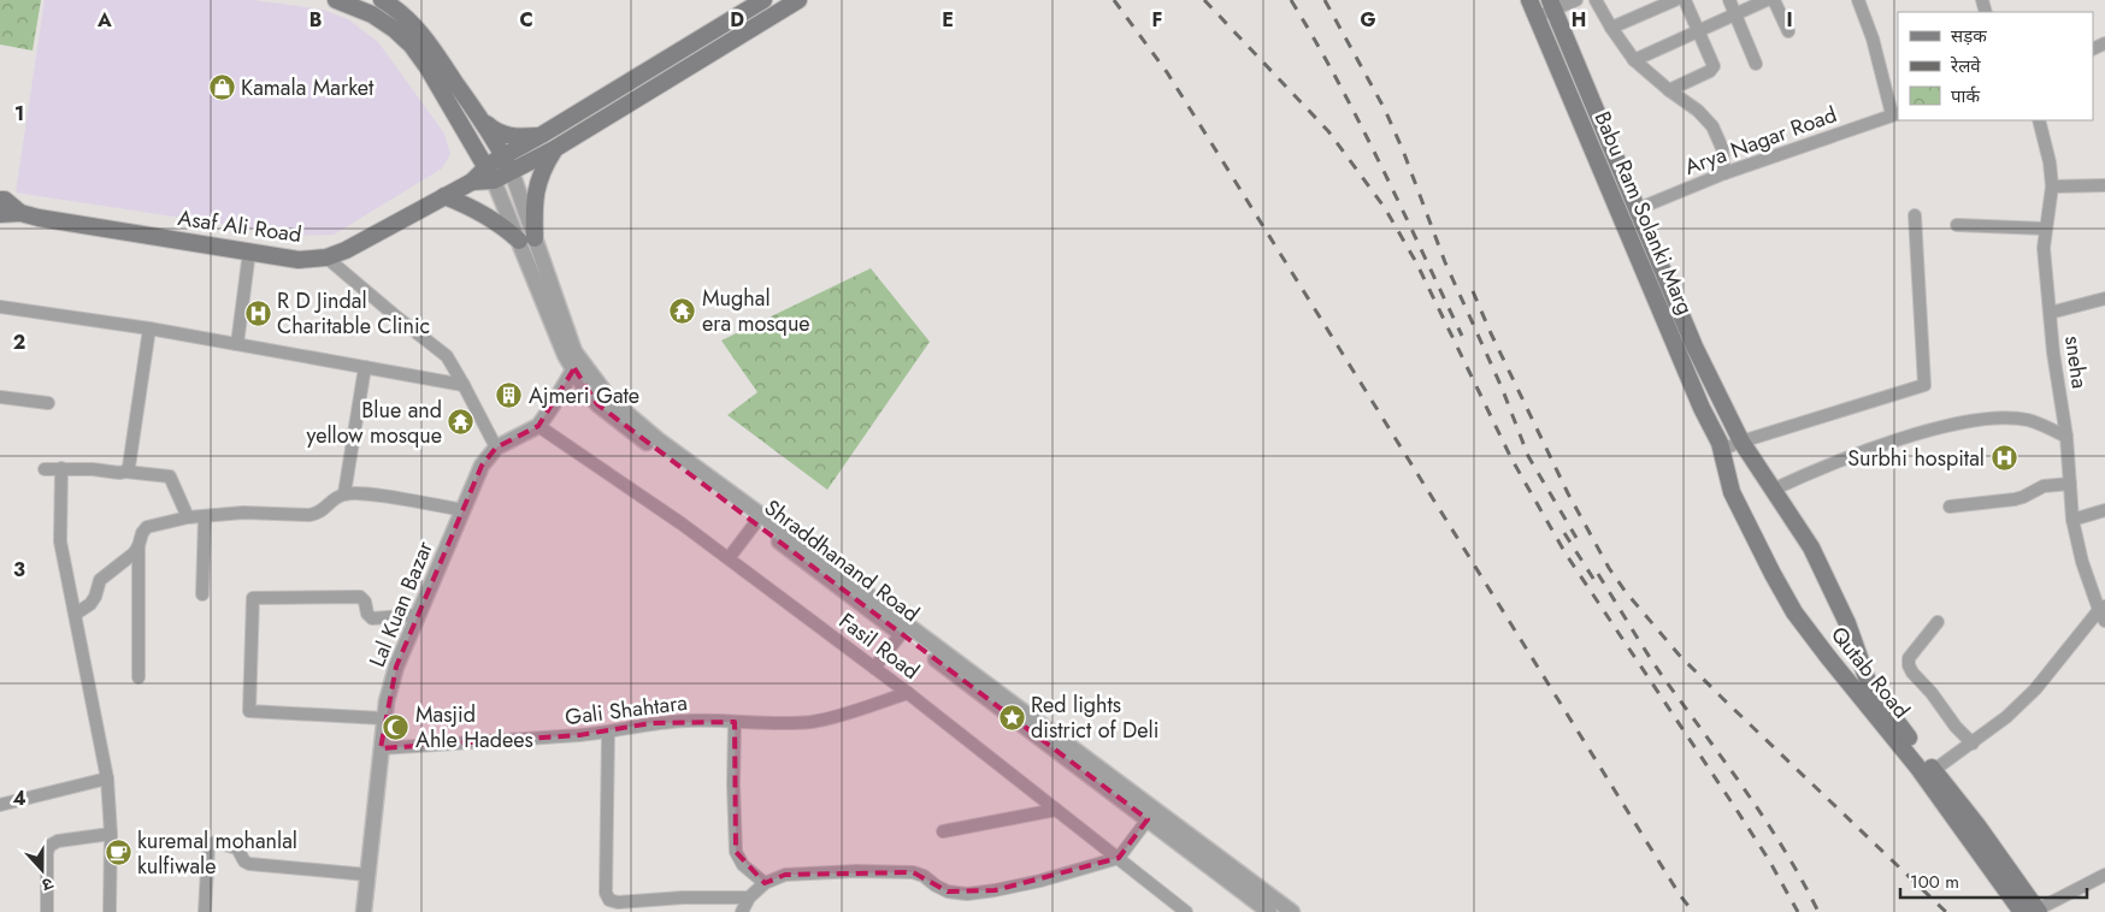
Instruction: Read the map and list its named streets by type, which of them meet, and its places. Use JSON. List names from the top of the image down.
{
  "streets": {
    "main road": ["Babu Ram Solanki Marg", "Asaf Ali Road", "Qutab Road"],
    "street": [
      "Arya Nagar Road",
      "sneha",
      "Shraddhanand Road",
      "Lal Kuan Bazar",
      "Fasil Road",
      "Gali Shahtara"
    ]
  },
  "crossings": [
    ["Arya Nagar Road", "Babu Ram Solanki Marg"],
    ["Babu Ram Solanki Marg", "Qutab Road"],
    ["Asaf Ali Road", "Shraddhanand Road"],
    ["Shraddhanand Road", "Lal Kuan Bazar"],
    ["Lal Kuan Bazar", "Fasil Road"],
    ["Lal Kuan Bazar", "Gali Shahtara"],
    ["Fasil Road", "Gali Shahtara"]
  ],
  "places": {
    "shop": ["Kamala Market"],
    "temple": ["Mughal era mosque", "Blue and yellow mosque"],
    "hospital": ["R D Jindal Charitable Clinic", "Surbhi hospital"],
    "building": ["Ajmeri Gate"],
    "place": ["Red lights district of Deli"],
    "mosque": ["Masjid Ahle Hadees"],
    "cafe": ["kuremal mohanlal kulfiwale"]
  },
  "legend": ["सड़क", "रेलवे", "पार्क"],
  "scale_bar": "100 m",
  "north": "bottom",
  "grid": {
    "columns": [
      "A",
      "B",
      "C",
      "D",
      "E",
      "F",
      "G",
      "H",
      "I"
    ],
    "rows": [
      "1",
      "2",
      "3",
      "4"
    ]
  }
}
